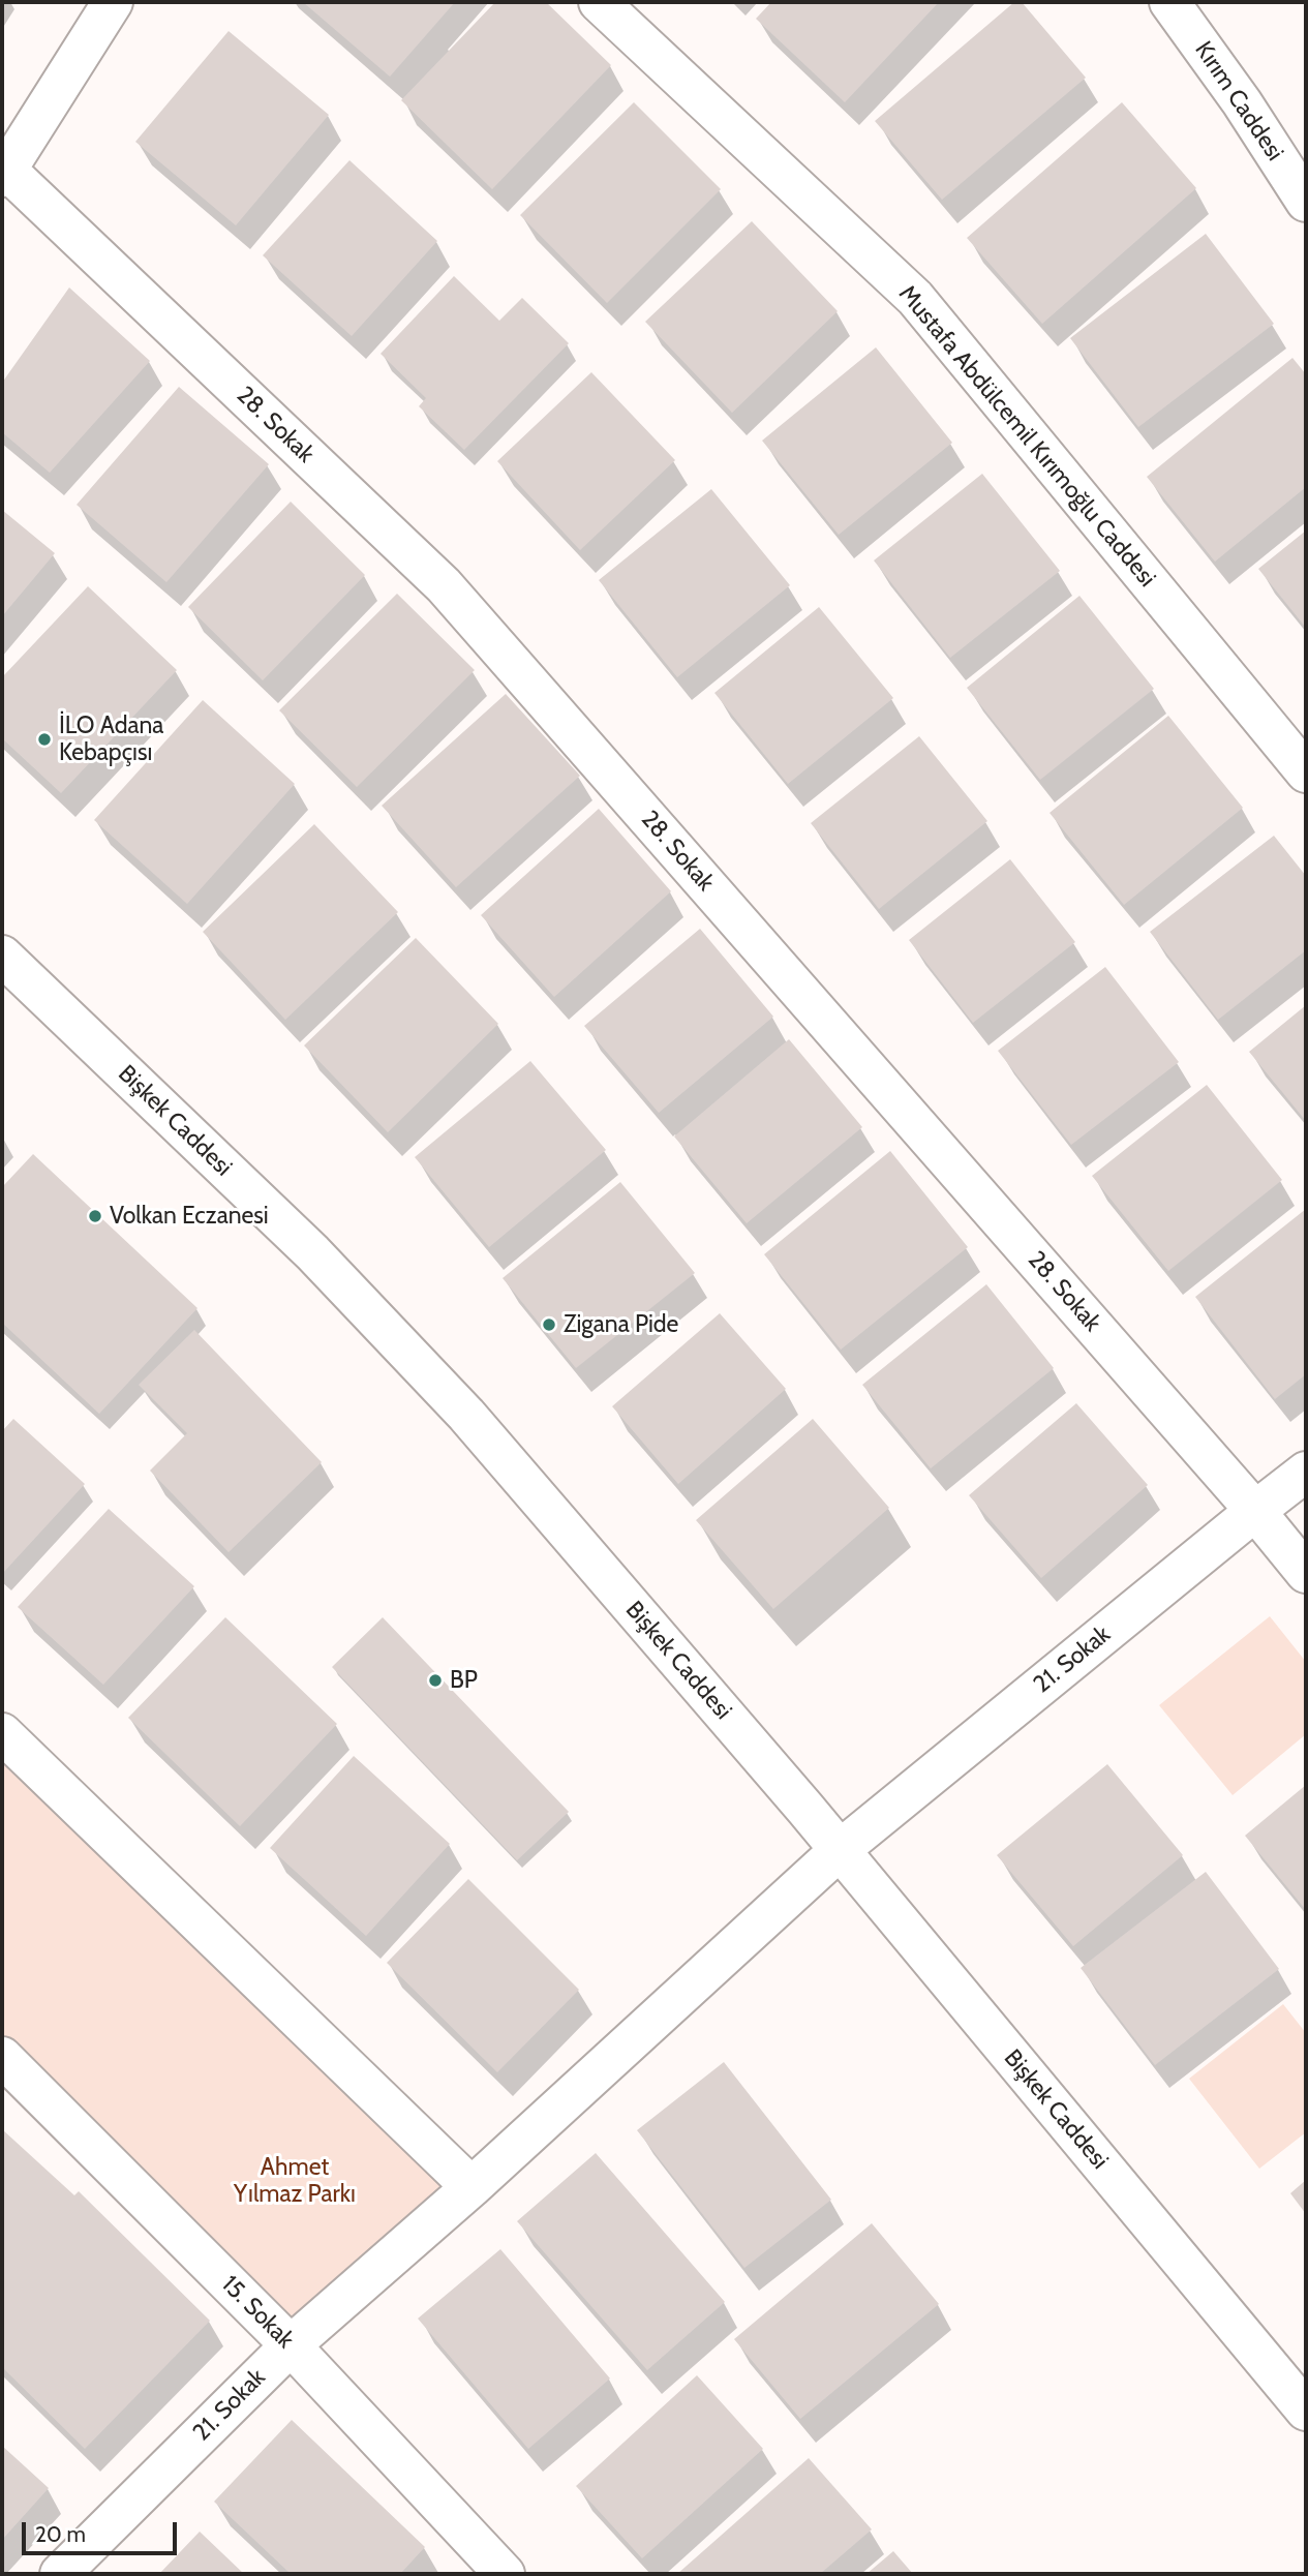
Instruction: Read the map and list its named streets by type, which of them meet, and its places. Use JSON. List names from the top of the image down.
{
  "streets": {
    "street": [
      "Kırım Caddesi",
      "28. Sokak",
      "Mustafa Abdülcemil Kırımoğlu Caddesi",
      "Bişkek Caddesi",
      "21. Sokak",
      "15. Sokak"
    ]
  },
  "crossings": [
    ["28. Sokak", "21. Sokak"],
    ["Bişkek Caddesi", "21. Sokak"],
    ["21. Sokak", "15. Sokak"]
  ],
  "parks": ["Ahmet Yılmaz Parkı"],
  "places": [
    "İLO Adana Kebapçısı",
    "Volkan Eczanesi",
    "Zigana Pide",
    "BP"
  ],
  "scale_bar": "20 m"
}
